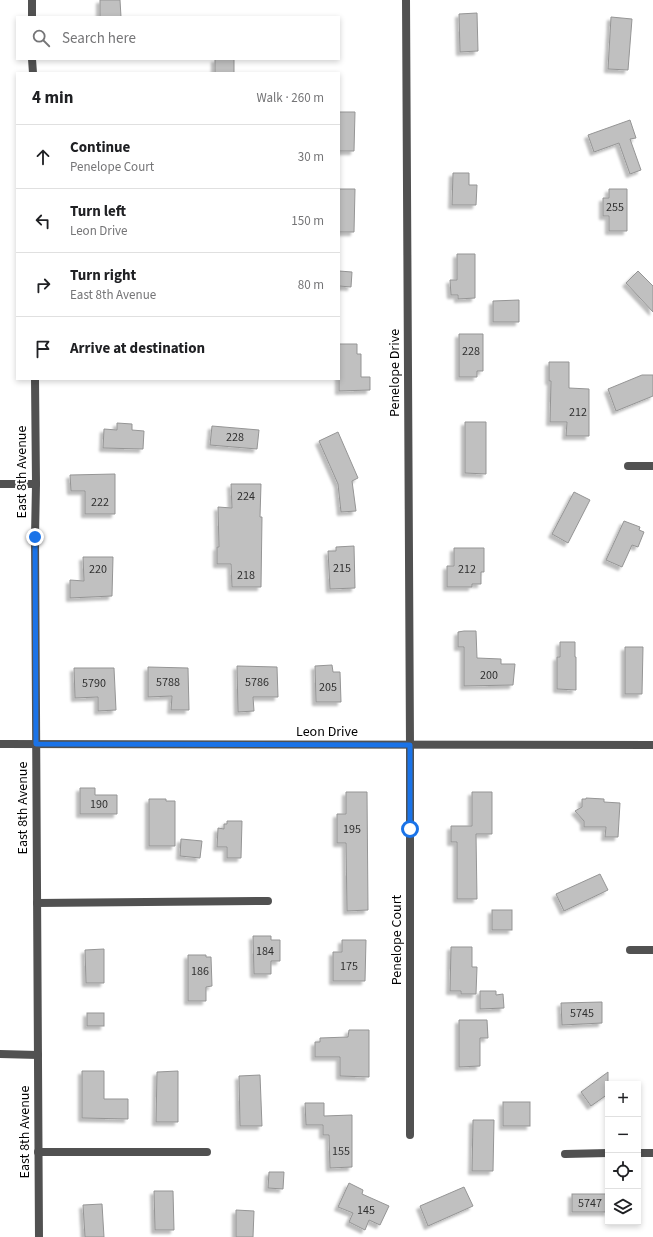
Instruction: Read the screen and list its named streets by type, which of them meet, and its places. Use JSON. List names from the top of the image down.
{
  "streets": {
    "street": [
      "Penelope Drive",
      "East 8th Avenue",
      "Leon Drive",
      "Penelope Court"
    ]
  },
  "crossings": [
    ["Penelope Drive", "Leon Drive"],
    ["Penelope Drive", "Penelope Court"],
    ["East 8th Avenue", "Leon Drive"],
    ["Leon Drive", "Penelope Court"]
  ],
  "house_numbers": [
    "255",
    "228",
    "212",
    "228",
    "224",
    "222",
    "215",
    "220",
    "212",
    "218",
    "200",
    "5788",
    "5786",
    "5790",
    "205",
    "190",
    "195",
    "184",
    "175",
    "186",
    "5745",
    "155",
    "5747",
    "145"
  ],
  "page": {
    "search": "Search here",
    "heading": ["4 min", "Walk · 260 m"],
    "list": [
      ["Continue", "Penelope Court", "30 m"],
      ["Turn left", "Leon Drive", "150 m"],
      ["Turn right", "East 8th Avenue", "80 m"],
      "Arrive at destination"
    ],
    "map_buttons": ["+", "−"]
  }
}
